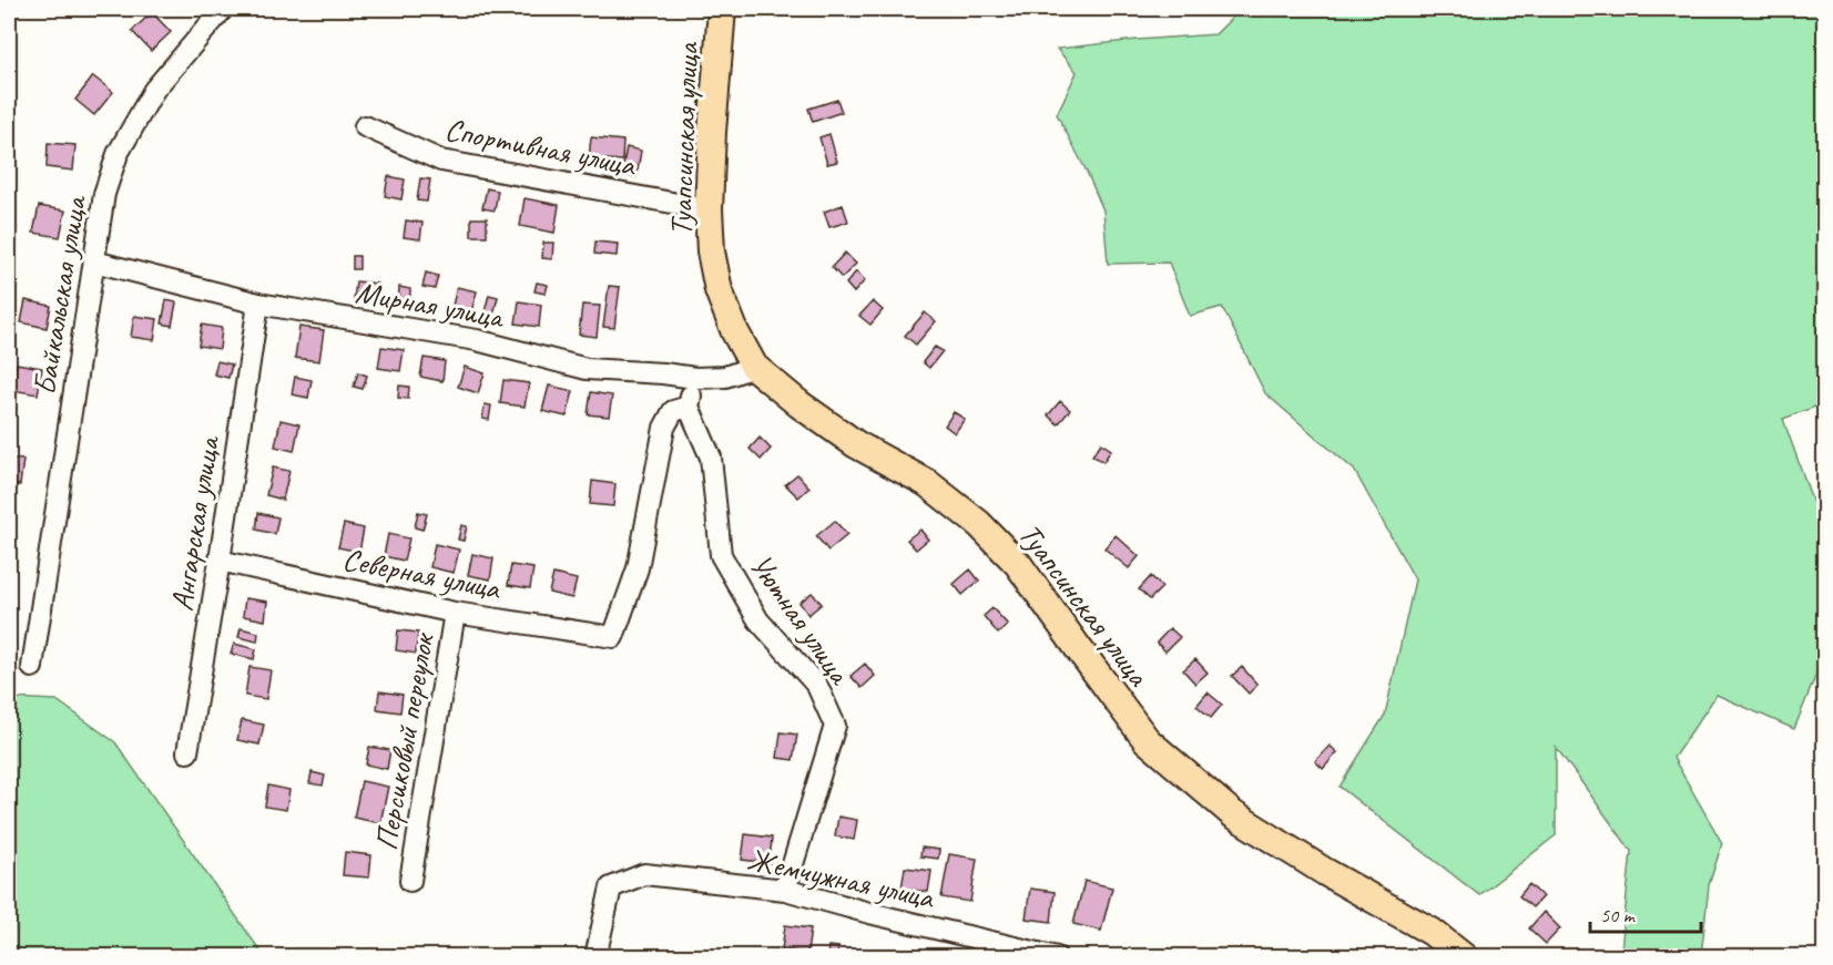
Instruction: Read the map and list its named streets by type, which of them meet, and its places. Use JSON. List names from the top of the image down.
{
  "streets": {
    "main road": ["Туапсинская улица"],
    "street": [
      "Спортивная улица",
      "Байкальская улица",
      "Мирная улица",
      "Ангарская улица",
      "Северная улица",
      "Уютная улица",
      "Персиковый переулок",
      "Жемчужная улица"
    ]
  },
  "crossings": [
    ["Туапсинская улица", "Спортивная улица"],
    ["Туапсинская улица", "Мирная улица"],
    ["Байкальская улица", "Мирная улица"],
    ["Мирная улица", "Ангарская улица"],
    ["Ангарская улица", "Северная улица"],
    ["Северная улица", "Уютная улица"],
    ["Северная улица", "Персиковый переулок"],
    ["Уютная улица", "Жемчужная улица"]
  ],
  "scale_bar": "50 m"
}
